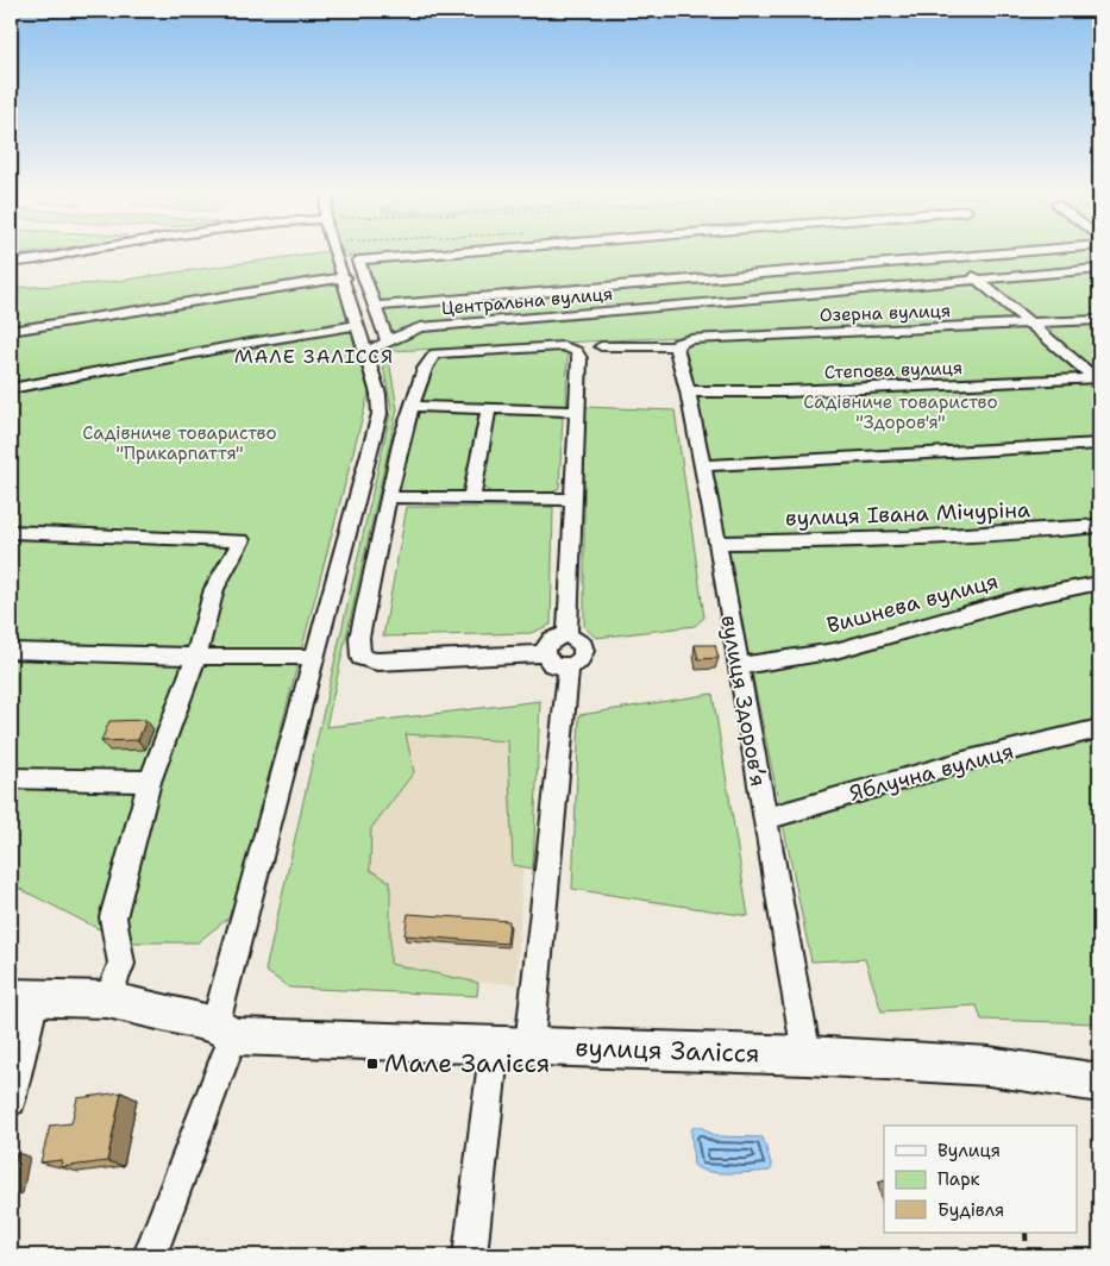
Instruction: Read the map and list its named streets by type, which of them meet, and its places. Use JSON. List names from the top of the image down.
{
  "streets": {
    "main road": ["вулиця Залісся"],
    "street": [
      "Центральна вулиця",
      "Озерна вулиця",
      "Степова вулиця",
      "вулиця Івана Мічуріна",
      "Вишнева вулиця",
      "вулиця Здоровʼя",
      "Яблучна вулиця"
    ]
  },
  "crossings": [
    ["Озерна вулиця", "вулиця Здоровʼя"],
    ["Степова вулиця", "вулиця Здоровʼя"],
    ["вулиця Івана Мічуріна", "вулиця Здоровʼя"],
    ["Вишнева вулиця", "вулиця Здоровʼя"],
    ["вулиця Здоровʼя", "Яблучна вулиця"],
    ["вулиця Здоровʼя", "вулиця Залісся"]
  ],
  "districts": ["МАЛЕ ЗАЛІССЯ"],
  "parks": ["Садівниче товариство \"Здоров'я\"", "Садівниче товариство \"Прикарпаття\""],
  "places": {
    "transit": ["Мале Залісся"]
  },
  "legend": ["Вулиця", "Парк", "Будівля"]
}
